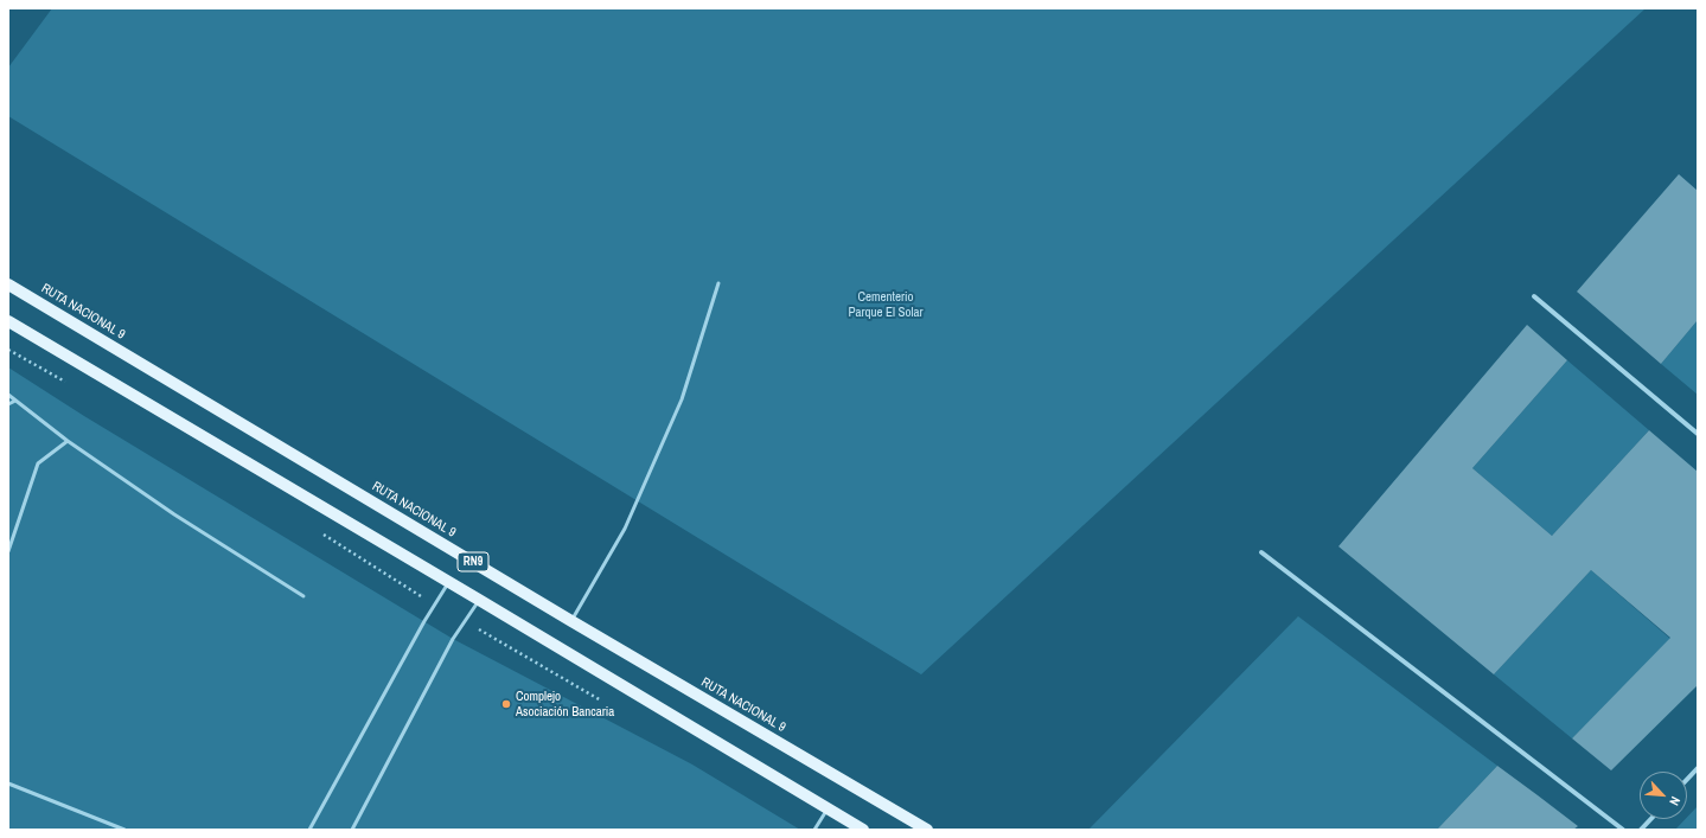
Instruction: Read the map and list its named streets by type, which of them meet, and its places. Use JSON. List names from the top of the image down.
{
  "streets": {
    "main road": ["RUTA NACIONAL 9", "RN9"]
  },
  "parks": ["Cementerio Parque El Solar"],
  "places": ["Complejo Asociación Bancaria"],
  "north": "bottom right"
}
